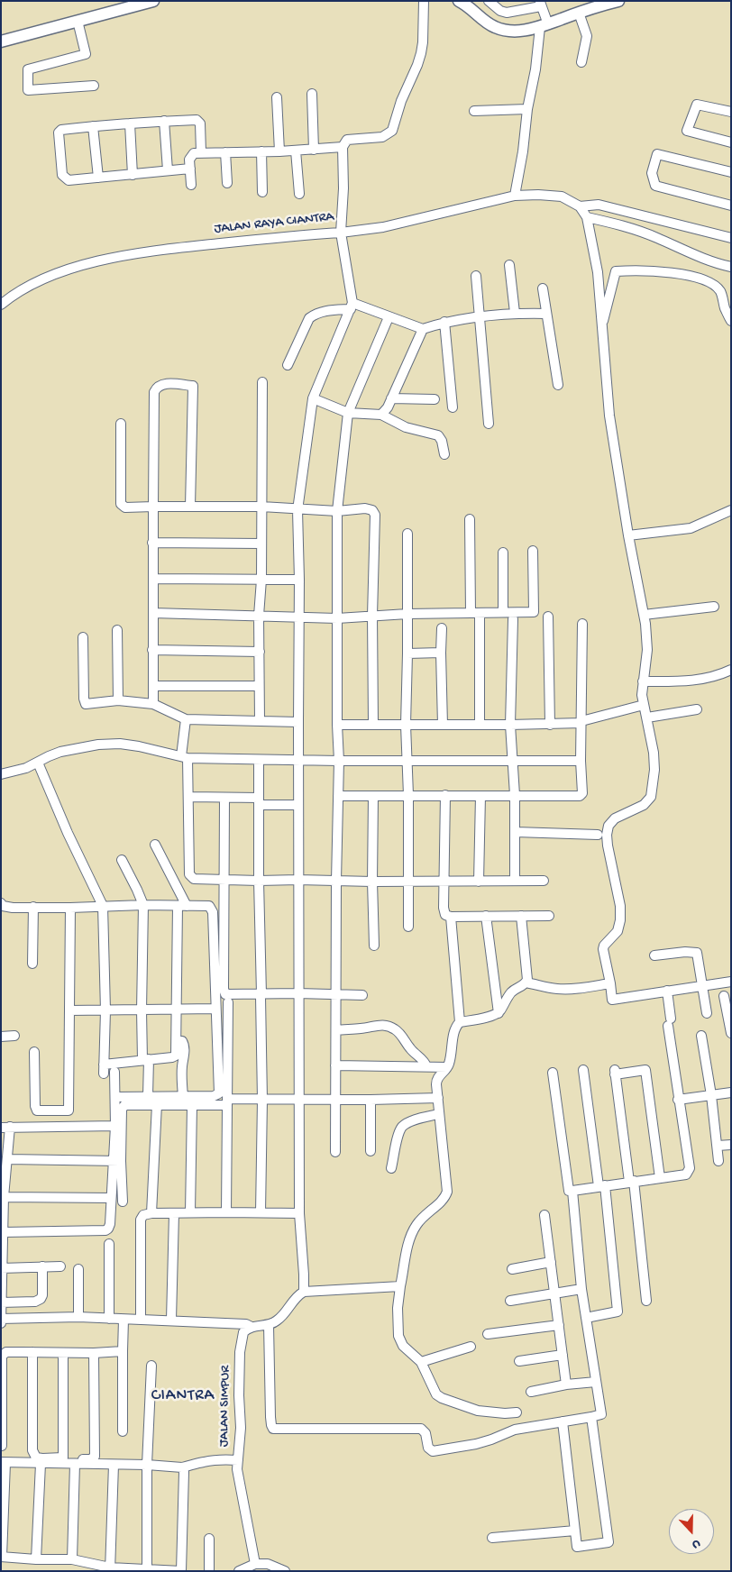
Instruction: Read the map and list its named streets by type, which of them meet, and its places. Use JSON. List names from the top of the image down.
{
  "streets": {
    "street": ["JALAN RAYA CIANTRA", "JALAN SIMPUR"]
  },
  "districts": ["CIANTRA"],
  "north": "bottom"
}
